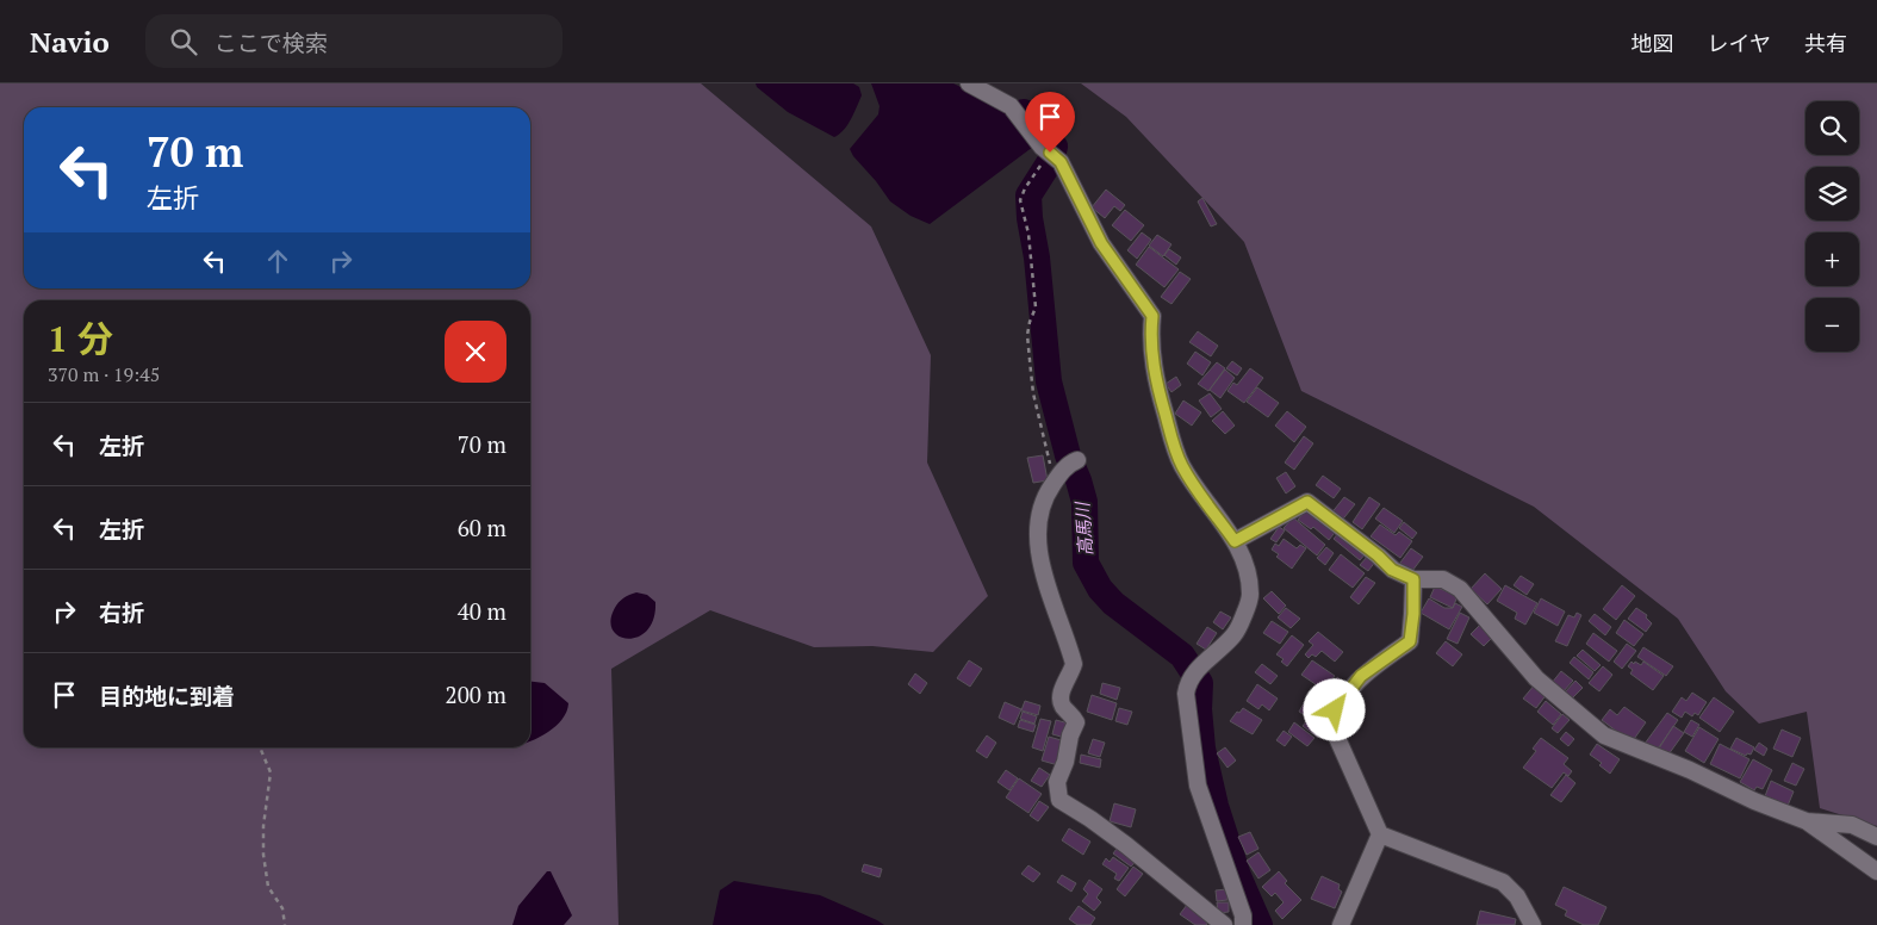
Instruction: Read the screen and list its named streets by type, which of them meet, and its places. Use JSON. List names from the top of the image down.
{
  "water": ["高馬川"],
  "page": {
    "header": "Navio",
    "search": "ここで検索",
    "nav": ["地図", "レイヤ", "共有"],
    "map_buttons": ["+", "−"],
    "turn": ["70 m", "左折"],
    "heading": ["1 分", "370 m · 19:45"],
    "list": [
      {
        "name": "左折",
        "value": "70 m"
      },
      {
        "name": "左折",
        "value": "60 m"
      },
      {
        "name": "右折",
        "value": "40 m"
      },
      {
        "name": "目的地に到着",
        "value": "200 m"
      }
    ]
  }
}
